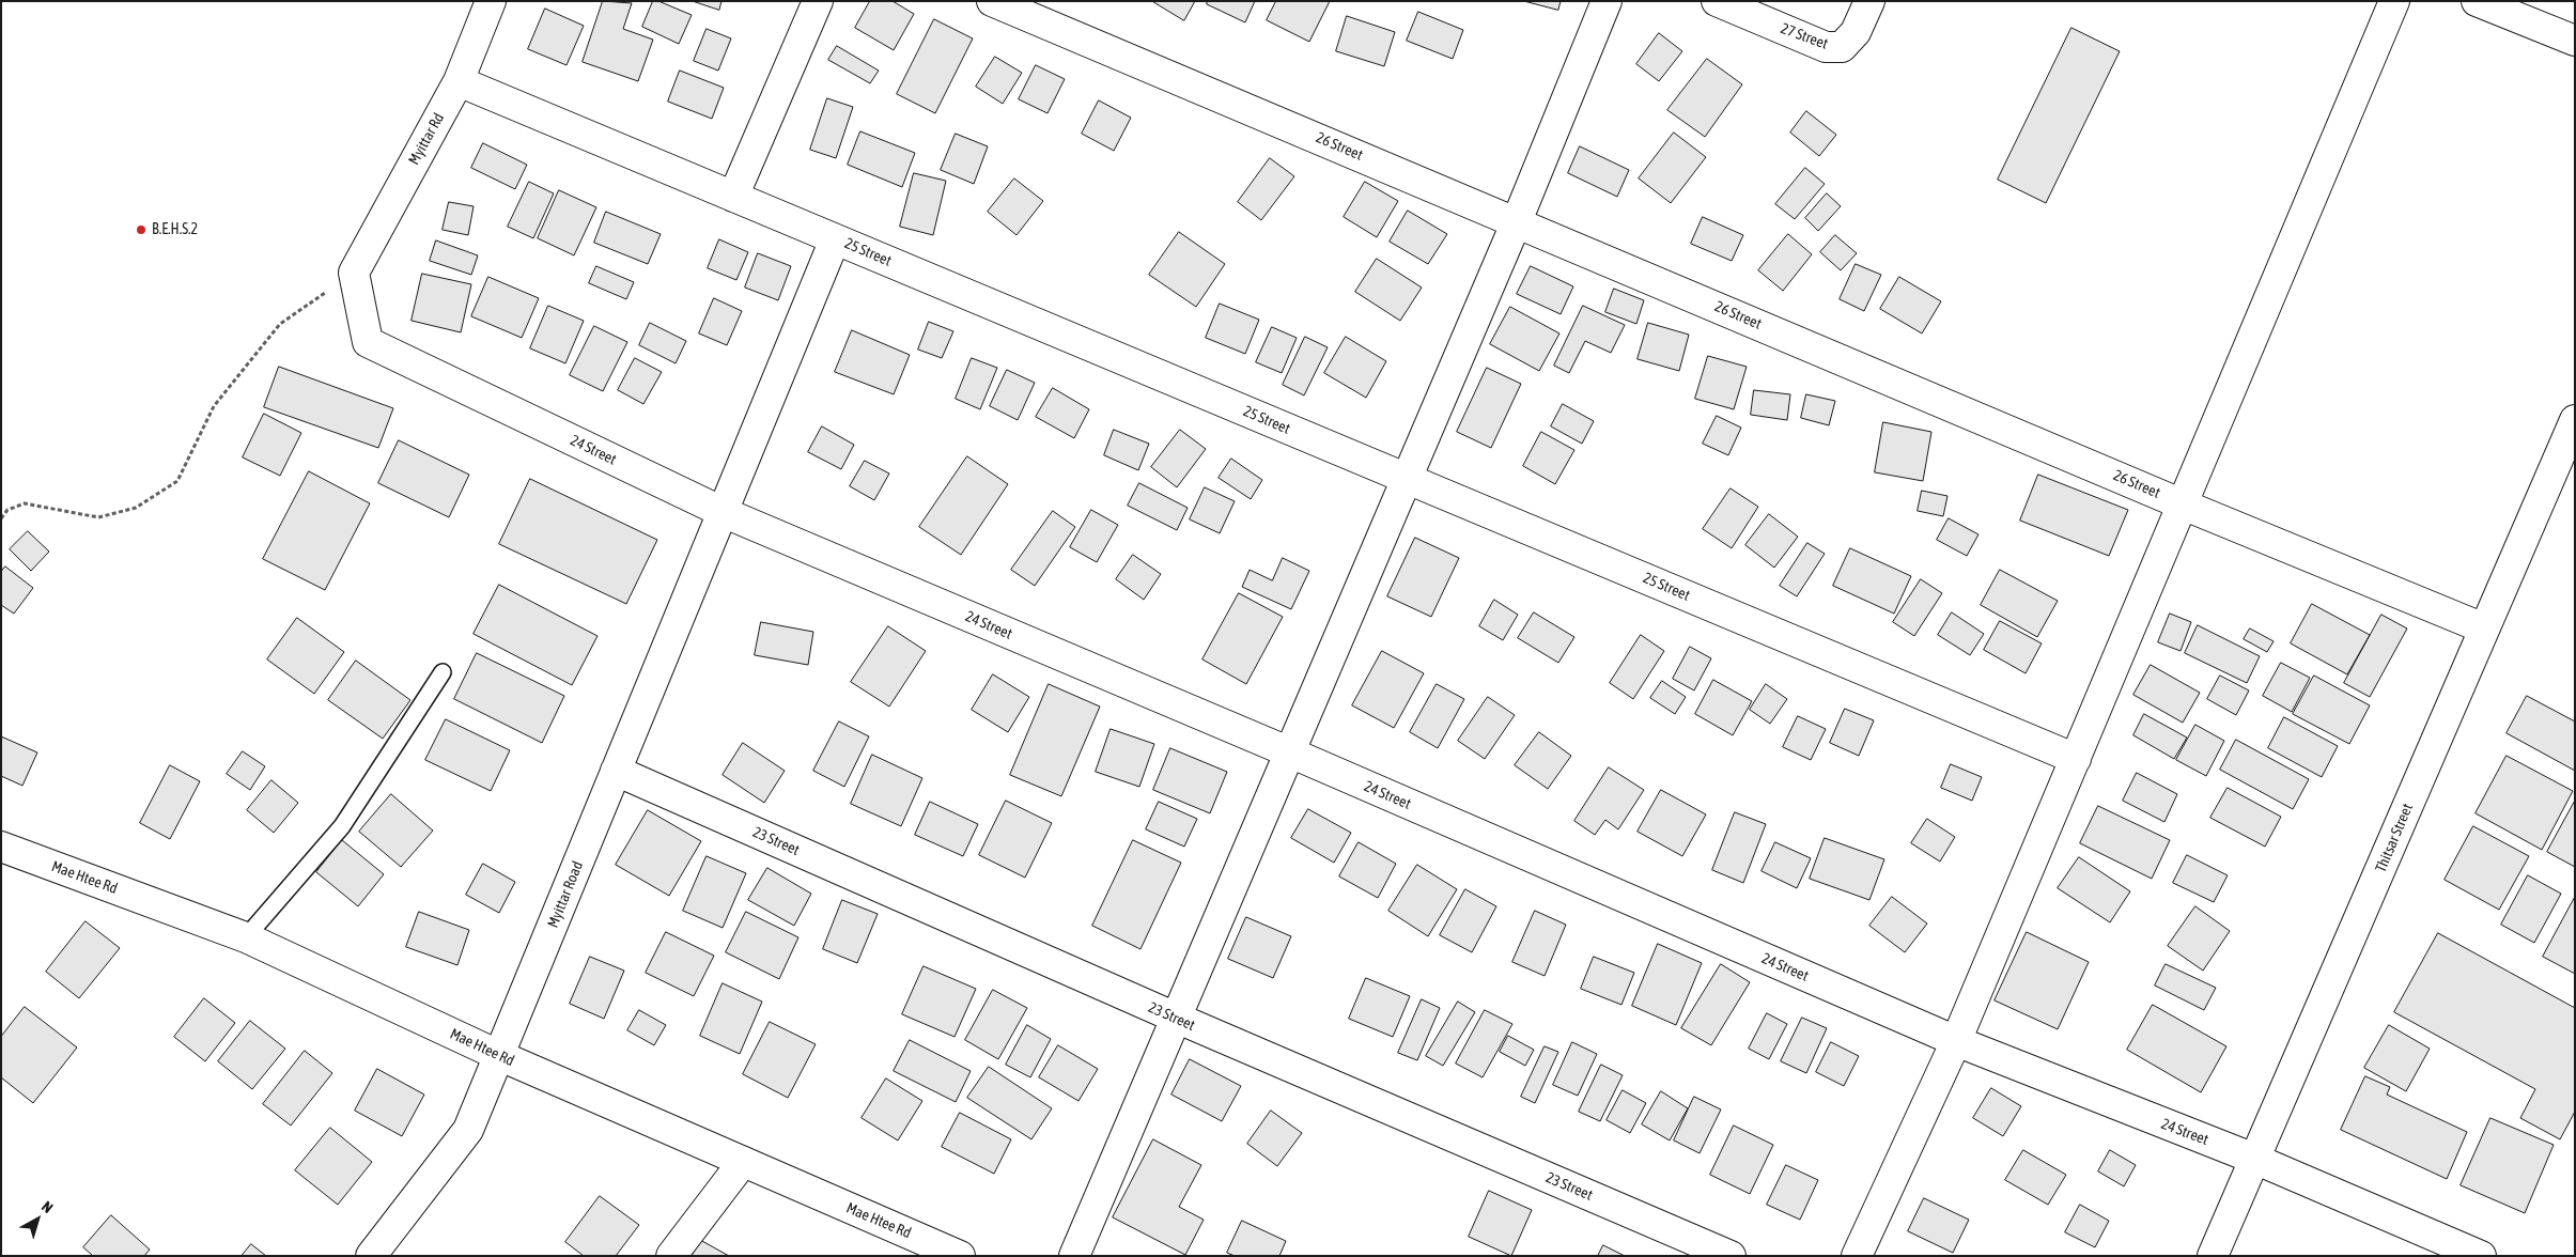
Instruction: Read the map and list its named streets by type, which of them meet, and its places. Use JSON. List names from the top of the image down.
{
  "streets": {
    "street": [
      "27 Street",
      "Myittar Rd",
      "26 Street",
      "25 Street",
      "24 Street",
      "Thitsar Street",
      "23 Street",
      "Mae Htee Rd",
      "Myittar Road"
    ]
  },
  "crossings": [
    ["Myittar Rd", "25 Street"],
    ["Myittar Rd", "24 Street"],
    ["26 Street", "Thitsar Street"],
    ["25 Street", "Myittar Road"],
    ["24 Street", "Thitsar Street"],
    ["24 Street", "Myittar Road"],
    ["23 Street", "Myittar Road"],
    ["Mae Htee Rd", "Myittar Road"]
  ],
  "places": ["B.E.H.S.2"],
  "north": "top right"
}
